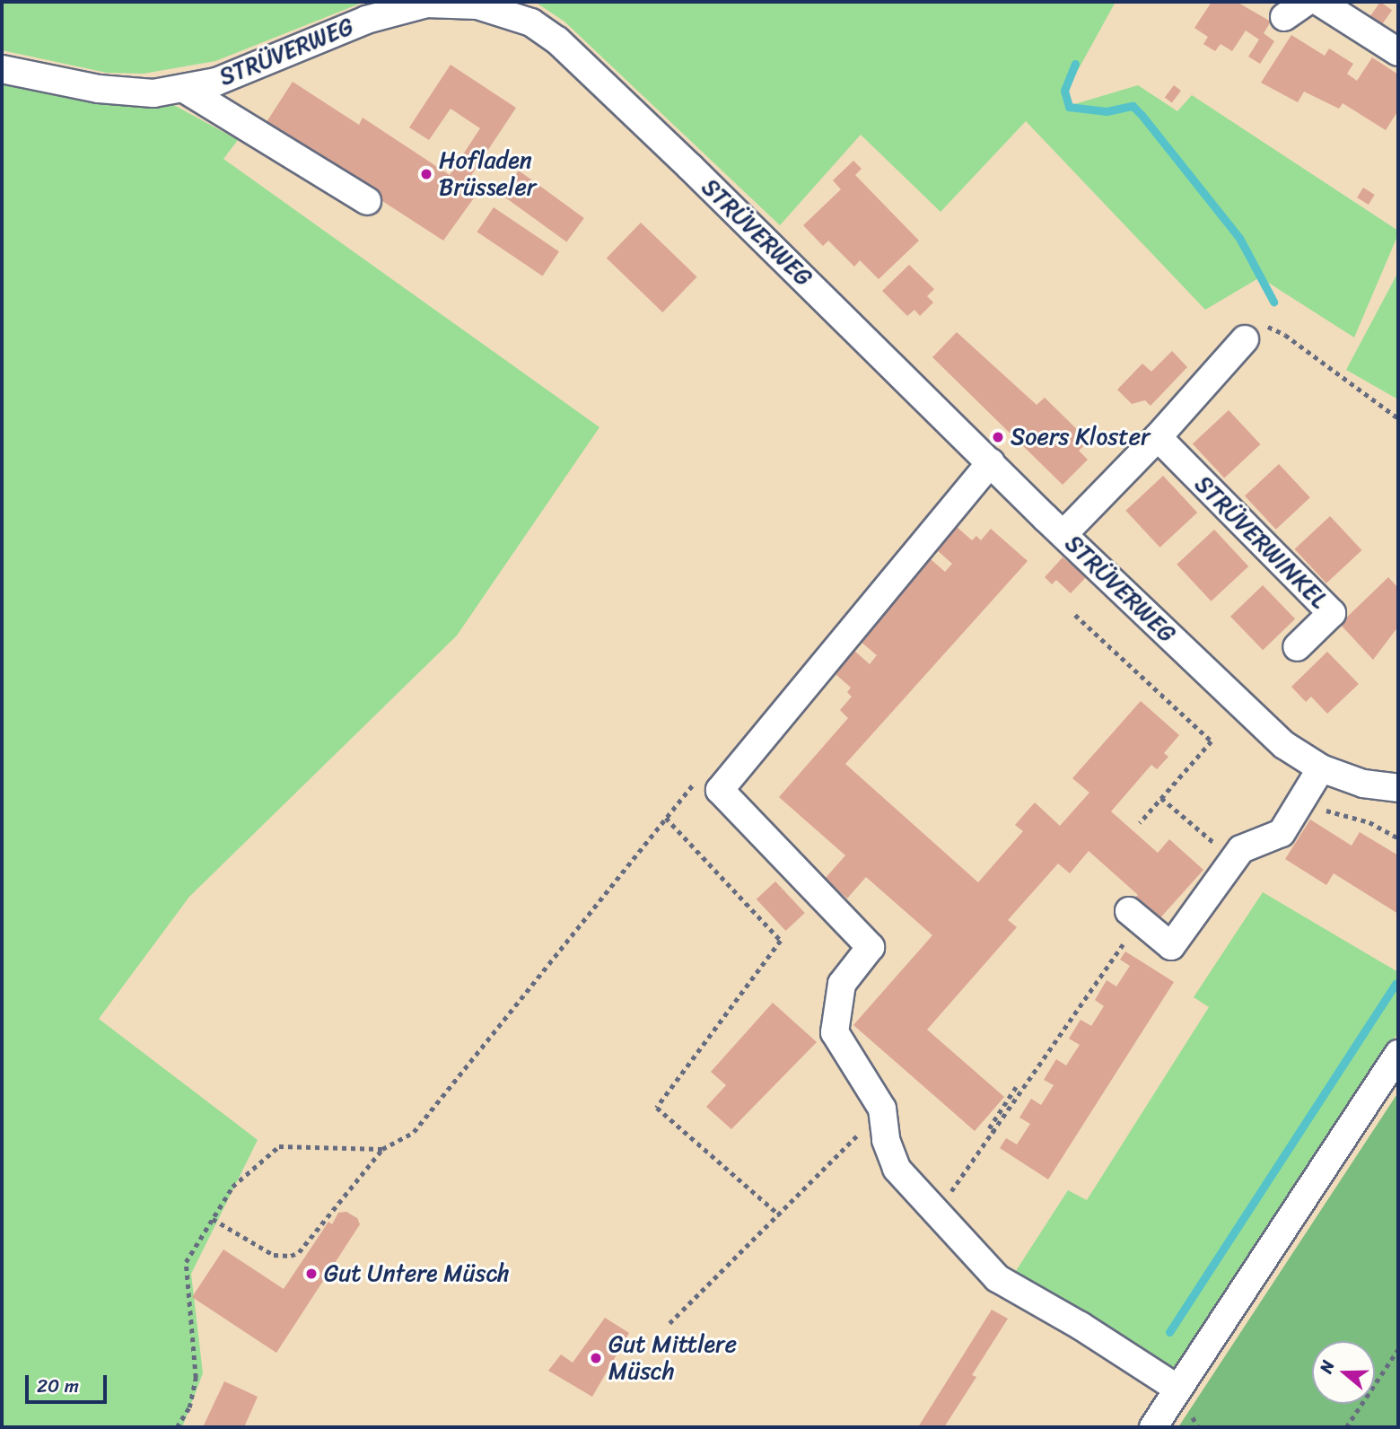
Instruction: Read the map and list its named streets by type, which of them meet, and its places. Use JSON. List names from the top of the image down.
{
  "streets": {
    "street": ["STRÜVERWEG", "STRÜVERWINKEL"]
  },
  "places": [
    "Hofladen Brüsseler",
    "Soers Kloster",
    "Gut Untere Müsch",
    "Gut Mittlere Müsch"
  ],
  "scale_bar": "20 m",
  "north": "left"
}
